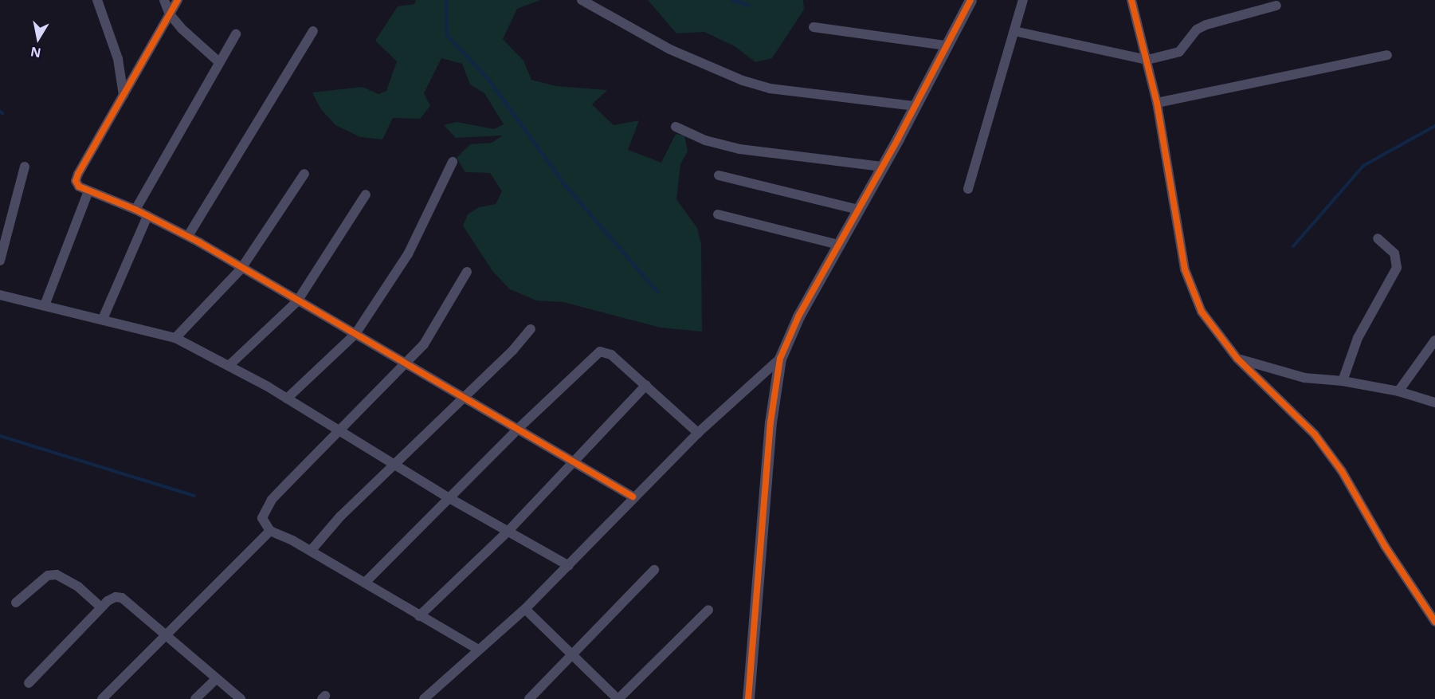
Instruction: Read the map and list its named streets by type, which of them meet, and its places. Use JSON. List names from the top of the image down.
{
  "north": "bottom"
}
